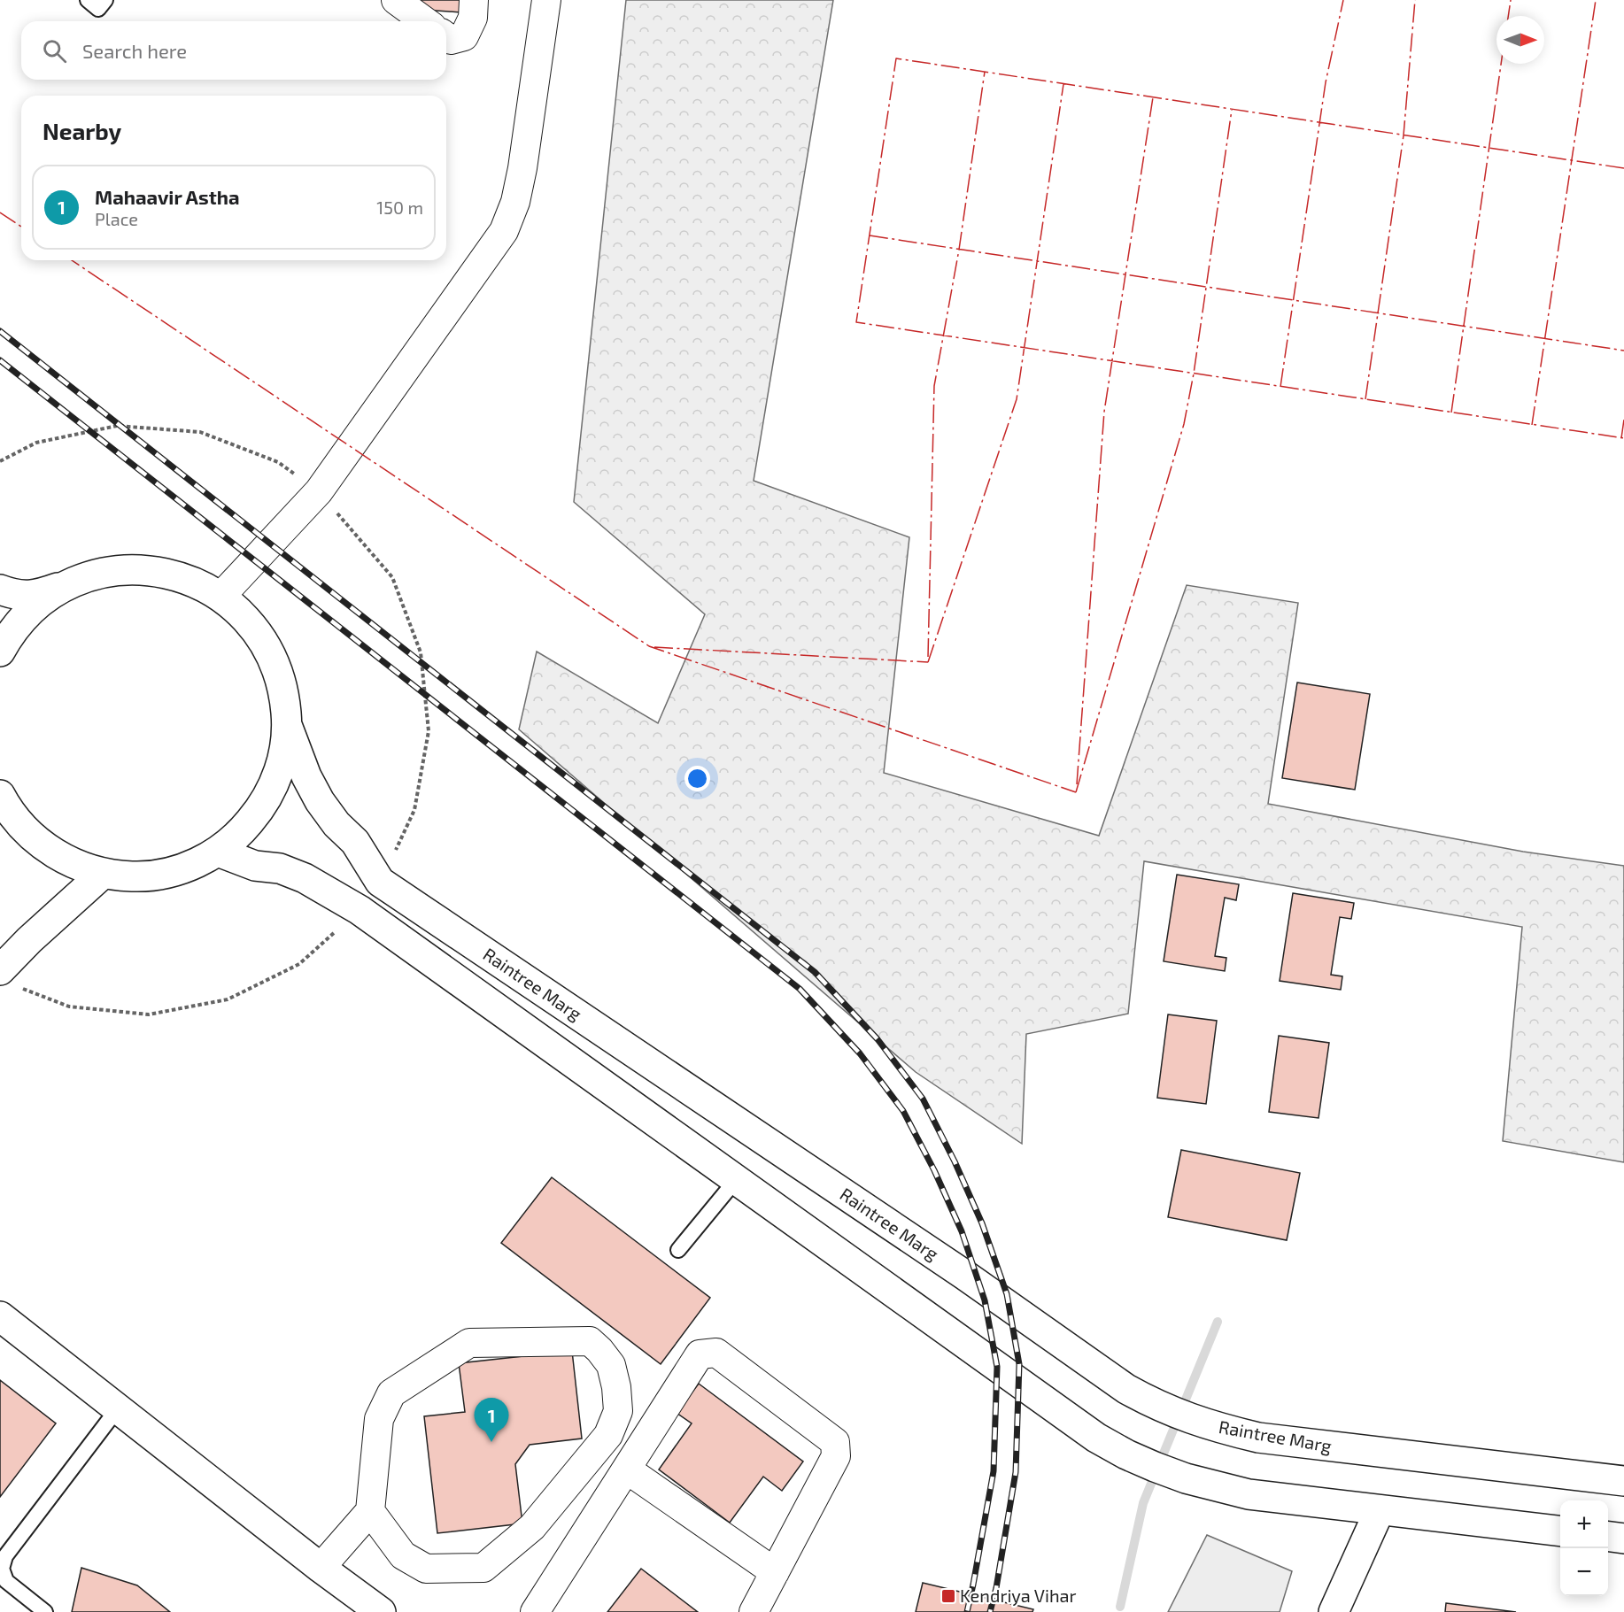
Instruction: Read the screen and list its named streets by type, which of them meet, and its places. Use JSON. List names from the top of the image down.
{
  "streets": {
    "main road": ["Raintree Marg"]
  },
  "places": {
    "transit": ["Kendriya Vihar"]
  },
  "north": "right",
  "page": {
    "search": "Search here",
    "heading": "Nearby",
    "list": [
      {
        "mark": "1",
        "name": "Mahaavir Astha",
        "note": "Place",
        "value": "150 m"
      }
    ],
    "pins": "1",
    "map_buttons": ["+", "−"]
  }
}
